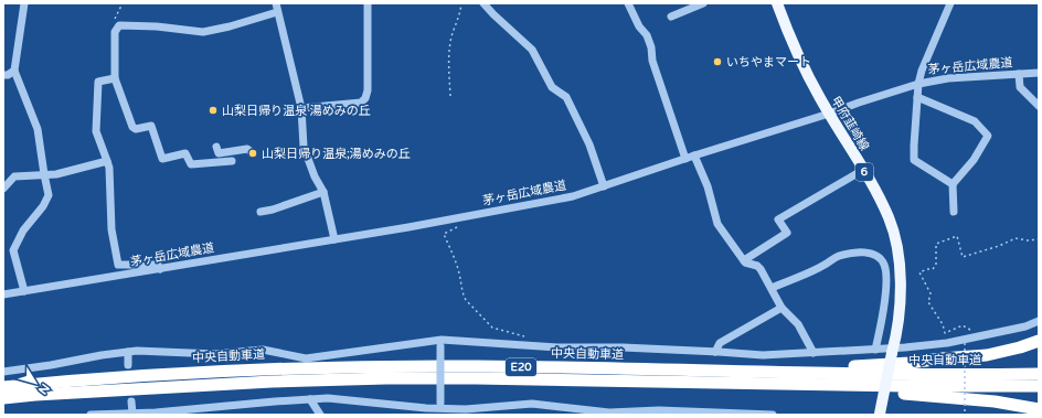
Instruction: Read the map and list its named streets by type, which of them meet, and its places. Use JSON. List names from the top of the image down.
{
  "streets": {
    "highway": ["中央自動車道", "E20"],
    "main road": ["甲府韮崎線", "6"],
    "street": ["茅ヶ岳広域農道"]
  },
  "crossings": [
    ["茅ヶ岳広域農道", "甲府韮崎線"]
  ],
  "places": ["いちやまマート", "山梨日帰り温泉 湯めみの丘", "山梨日帰り温泉;湯めみの丘"],
  "north": "bottom right"
}
